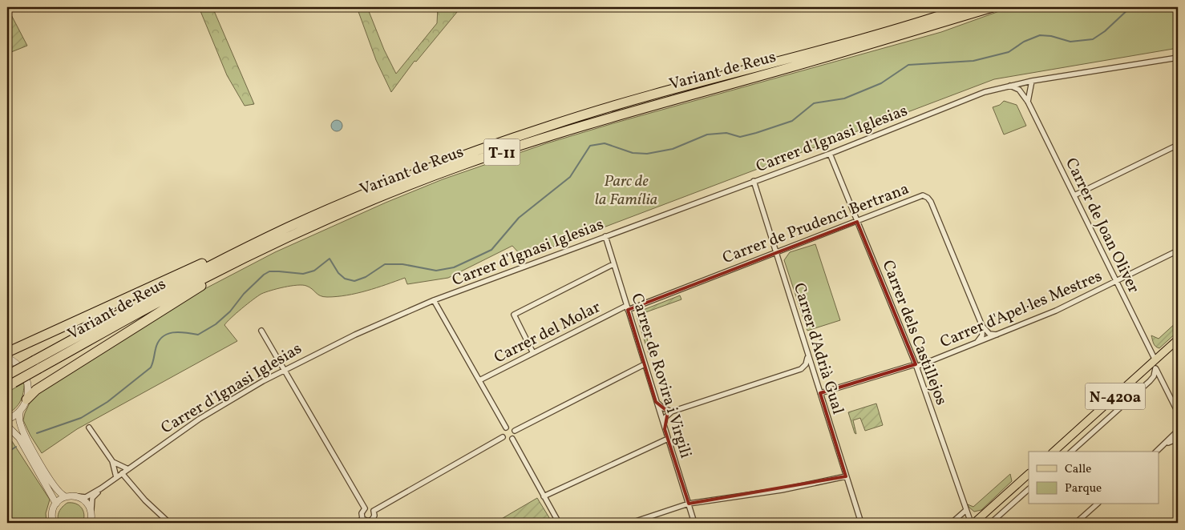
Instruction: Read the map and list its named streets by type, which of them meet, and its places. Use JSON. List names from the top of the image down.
{
  "streets": {
    "highway": ["Variant de Reus", "T-11"],
    "main road": ["N-420a"],
    "street": [
      "Carrer d'Ignasi Iglesias",
      "Carrer de Prudenci Bertrana",
      "Carrer de Joan Oliver",
      "Carrer d'Apel·les Mestres",
      "Carrer del Molar",
      "Carrer dels Castillejos",
      "Carrer d'Adrià Gual",
      "Carrer de Rovira i Virgili"
    ]
  },
  "crossings": [
    ["Carrer d'Ignasi Iglesias", "Carrer de Joan Oliver"],
    ["Carrer d'Ignasi Iglesias", "Carrer dels Castillejos"],
    ["Carrer d'Ignasi Iglesias", "Carrer d'Adrià Gual"],
    ["Carrer d'Ignasi Iglesias", "Carrer de Rovira i Virgili"],
    ["Carrer de Prudenci Bertrana", "Carrer del Molar"],
    ["Carrer de Prudenci Bertrana", "Carrer dels Castillejos"],
    ["Carrer de Prudenci Bertrana", "Carrer d'Adrià Gual"],
    ["Carrer de Prudenci Bertrana", "Carrer de Rovira i Virgili"],
    ["Carrer de Joan Oliver", "Carrer d'Apel·les Mestres"],
    ["Carrer de Joan Oliver", "N-420a"],
    ["Carrer d'Apel·les Mestres", "Carrer dels Castillejos"],
    ["Carrer d'Apel·les Mestres", "Carrer d'Adrià Gual"],
    ["Carrer del Molar", "Carrer de Rovira i Virgili"]
  ],
  "parks": ["Parc de la Família"],
  "legend": ["Calle", "Parque"]
}
